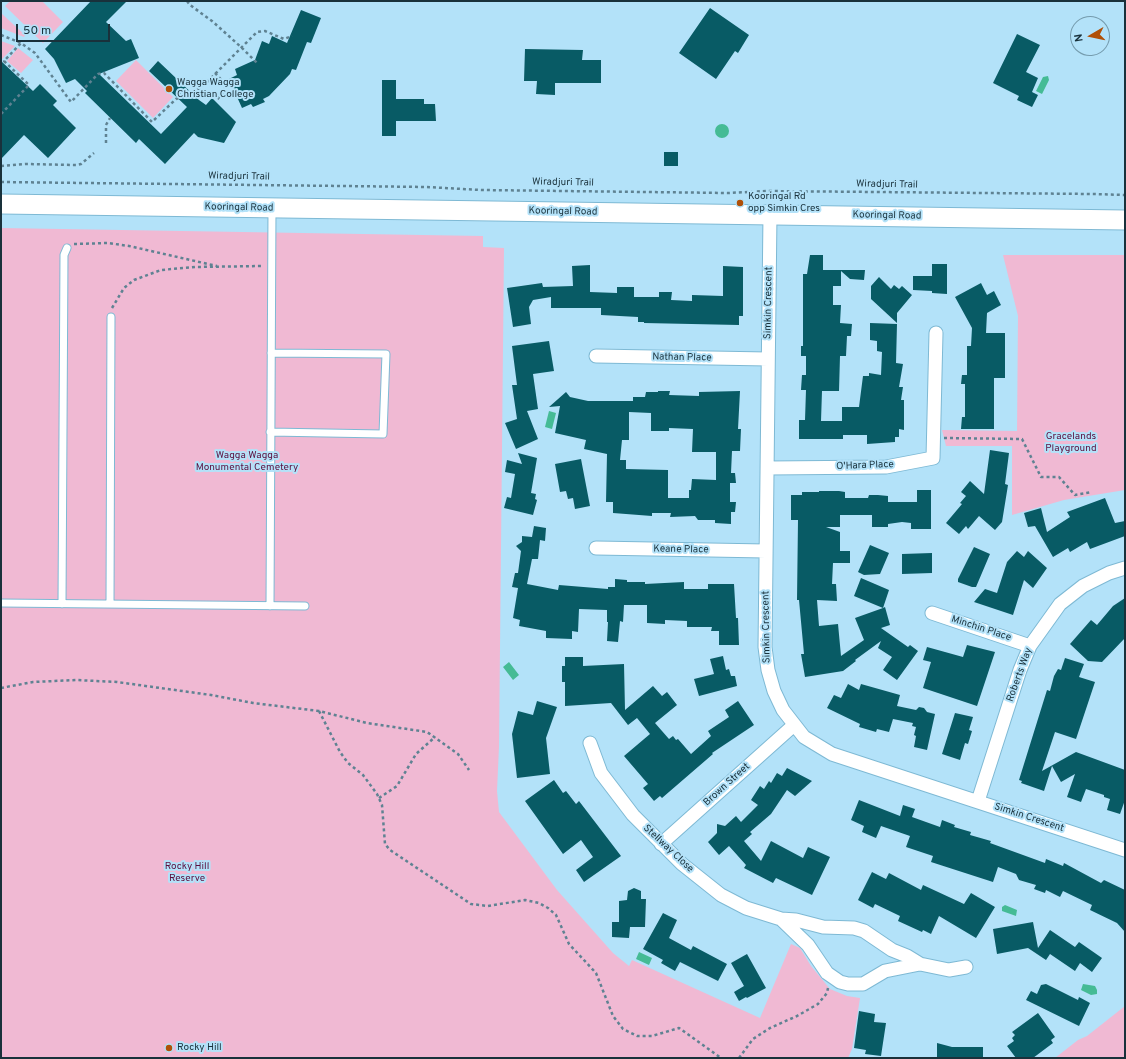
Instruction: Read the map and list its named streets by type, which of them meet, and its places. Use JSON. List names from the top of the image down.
{
  "streets": {
    "main road": ["Kooringal Road"],
    "street": [
      "Simkin Crescent",
      "Nathan Place",
      "O'Hara Place",
      "Keane Place",
      "Minchin Place",
      "Roberts Way",
      "Brown Street",
      "Stellway Close"
    ],
    "path": ["Wiradjuri Trail"]
  },
  "crossings": [
    ["Kooringal Road", "Simkin Crescent"],
    ["Simkin Crescent", "Nathan Place"],
    ["Simkin Crescent", "O'Hara Place"],
    ["Simkin Crescent", "Keane Place"],
    ["Simkin Crescent", "Roberts Way"],
    ["Simkin Crescent", "Brown Street"],
    ["Minchin Place", "Roberts Way"],
    ["Brown Street", "Stellway Close"]
  ],
  "parks": ["Gracelands Playground", "Wagga Wagga Monumental Cemetery", "Rocky Hill Reserve"],
  "places": ["Wagga Wagga Christian College", "Kooringal Rd opp Simkin Cres", "Rocky Hill"],
  "scale_bar": "50 m",
  "north": "left"
}
